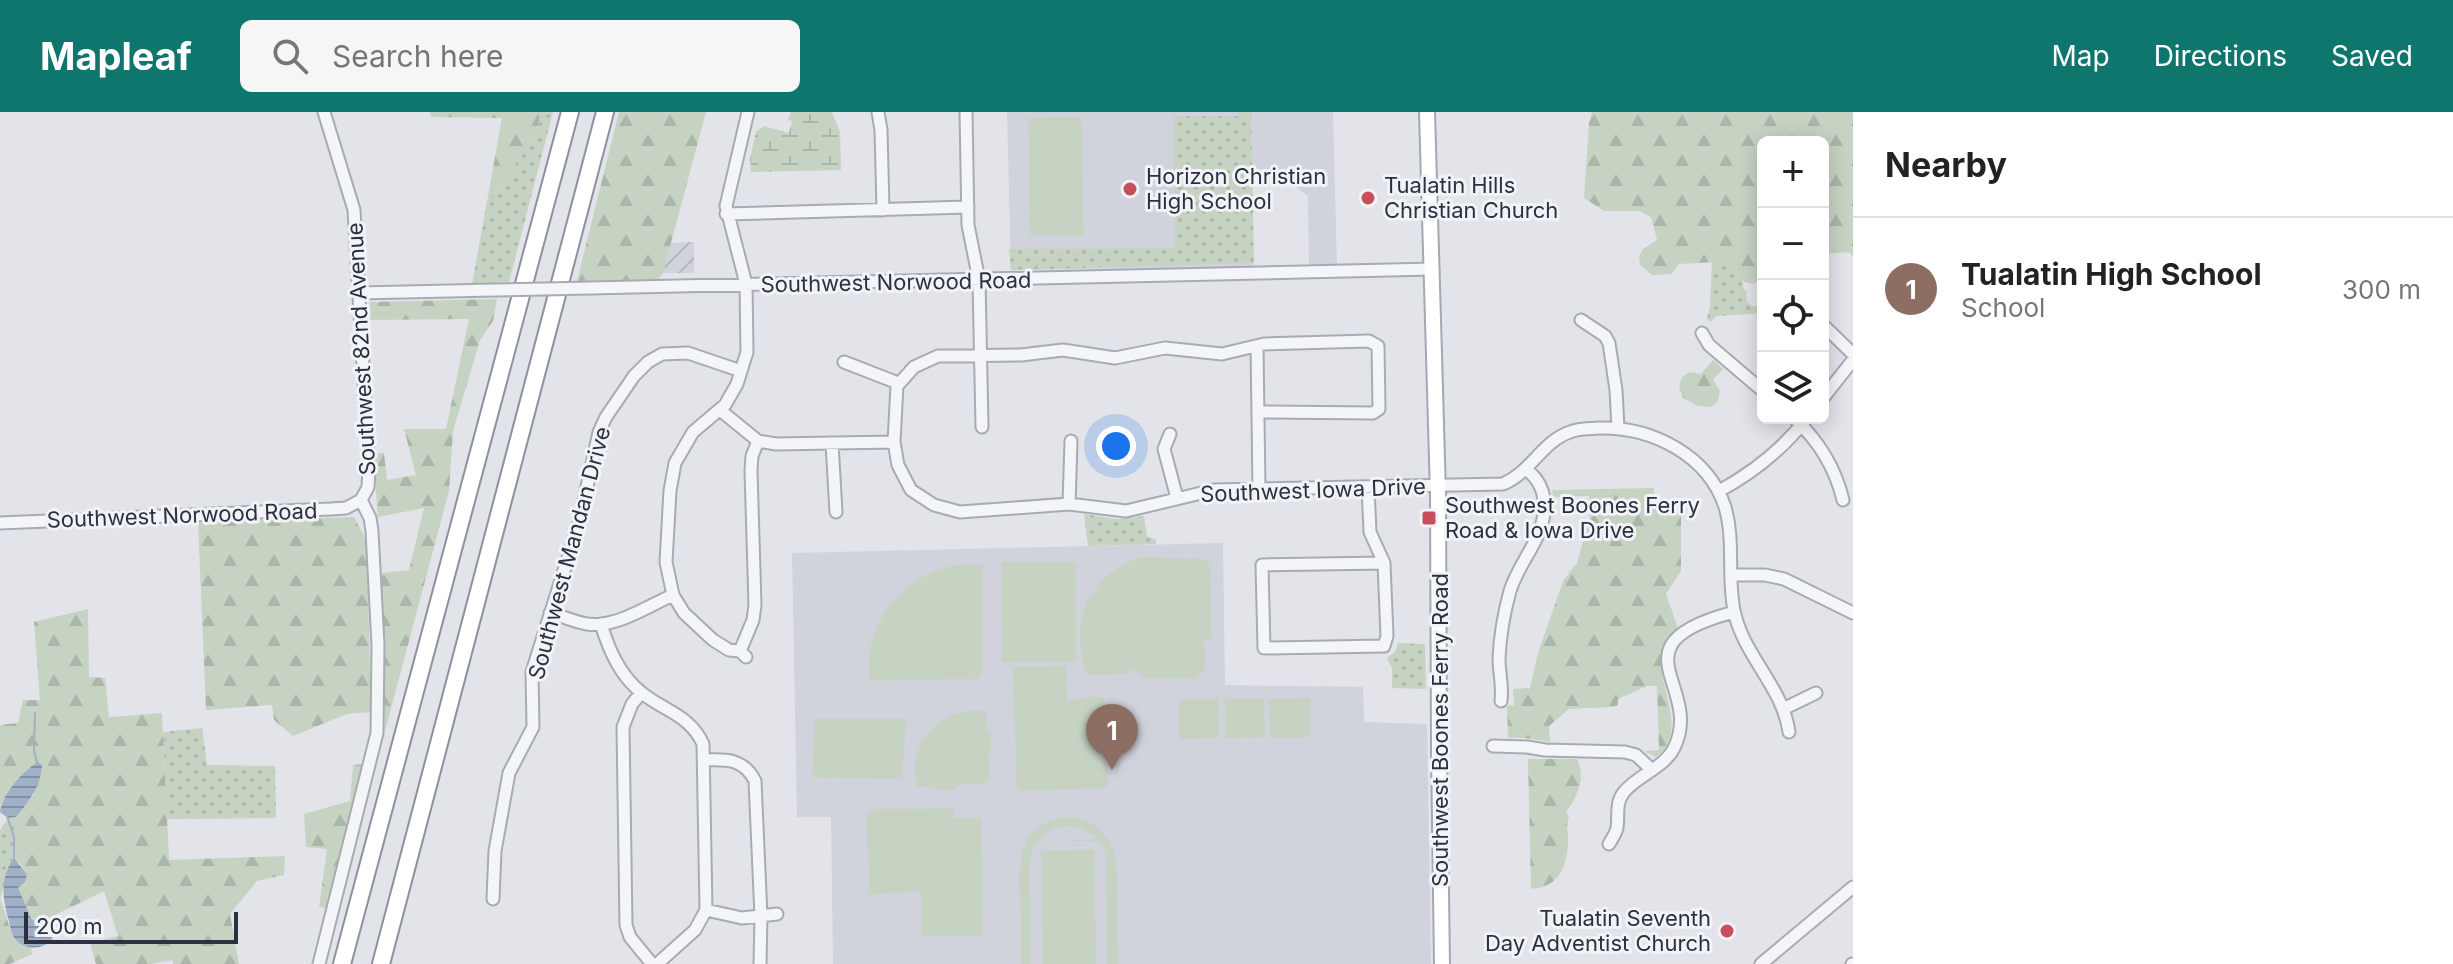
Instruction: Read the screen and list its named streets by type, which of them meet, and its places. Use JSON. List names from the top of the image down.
{
  "streets": {
    "main road": ["Southwest Boones Ferry Road"],
    "street": [
      "Southwest Norwood Road",
      "Southwest 82nd Avenue",
      "Southwest Iowa Drive",
      "Southwest Mandan Drive"
    ]
  },
  "crossings": [
    ["Southwest Norwood Road", "Southwest 82nd Avenue"],
    ["Southwest Norwood Road", "Southwest Boones Ferry Road"],
    ["Southwest Iowa Drive", "Southwest Boones Ferry Road"]
  ],
  "places": {
    "other": ["Horizon Christian High School", "Tualatin Hills Christian Church", "Tualatin Seventh Day Adventist Church"],
    "transit": ["Southwest Boones Ferry Road & Iowa Drive"]
  },
  "scale_bar": "200 m",
  "page": {
    "header": "Mapleaf",
    "search": "Search here",
    "nav": ["Map", "Directions", "Saved"],
    "heading": "Nearby",
    "map_buttons": ["+", "−"],
    "list": [
      {
        "mark": "1",
        "name": "Tualatin High School",
        "note": "School",
        "value": "300 m"
      }
    ],
    "pins": "1",
    "scale": "200 m"
  }
}
